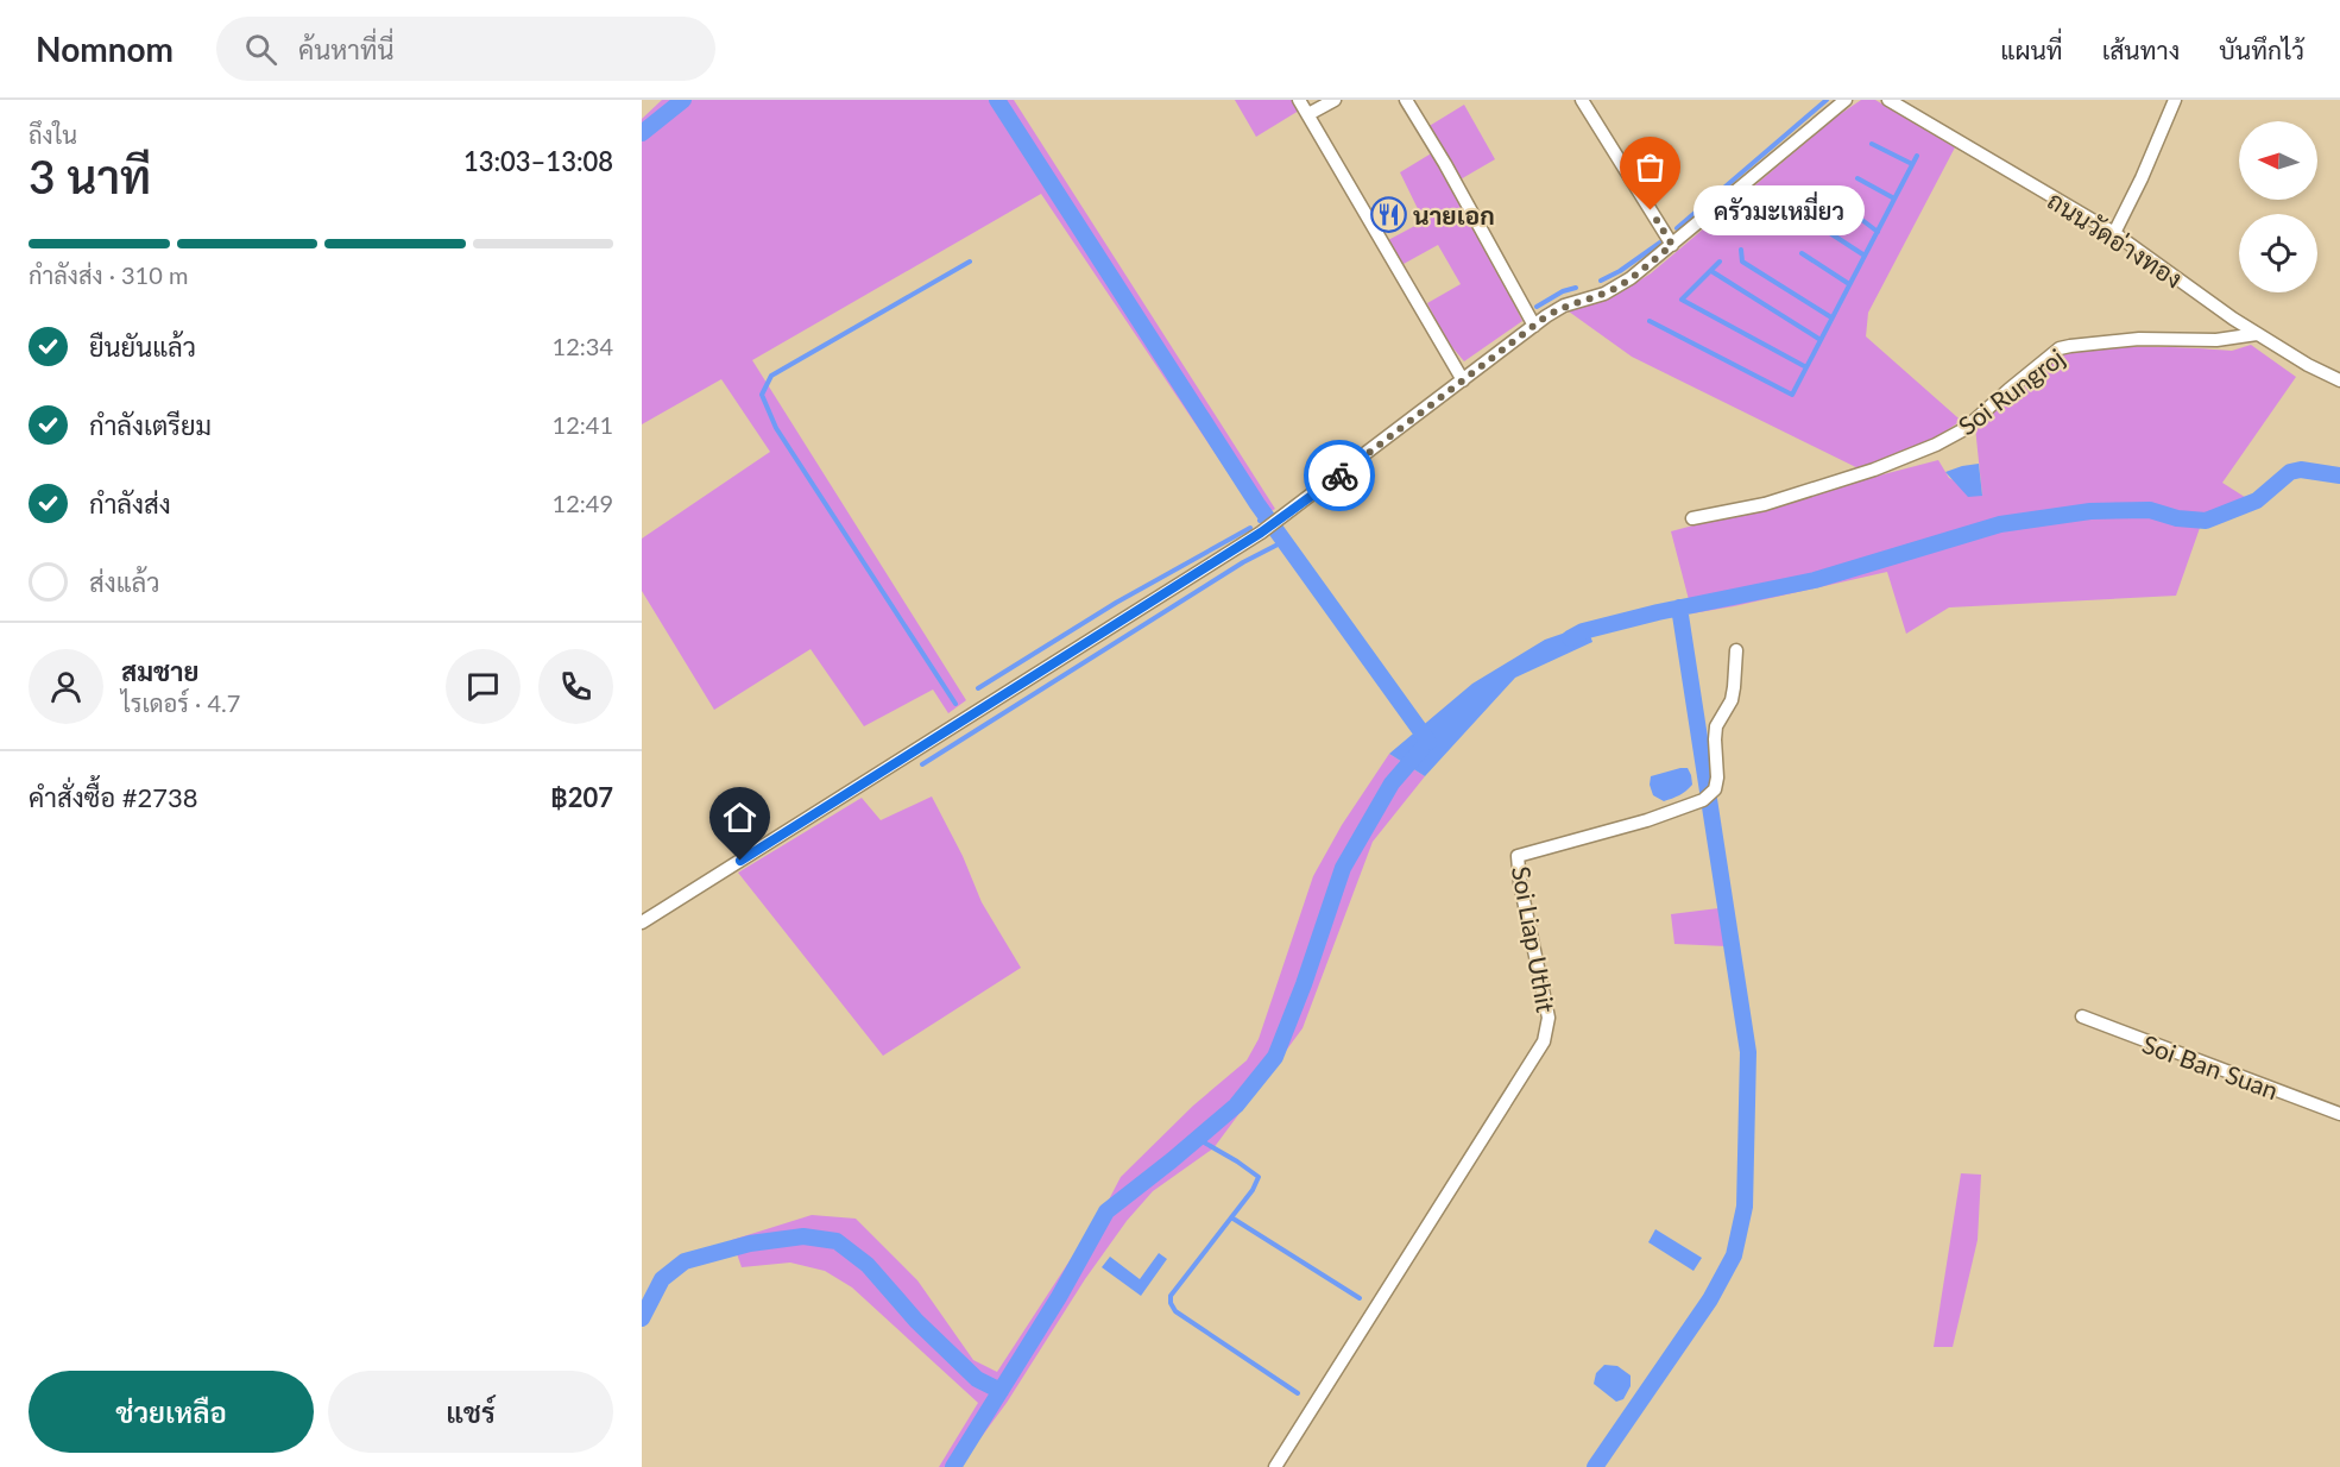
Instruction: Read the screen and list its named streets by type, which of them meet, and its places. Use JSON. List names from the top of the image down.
{
  "streets": {
    "street": [
      "ถนนวัดอ่างทอง",
      "Soi Rungroj",
      "Soi Liap Uthit",
      "Soi Ban Suan"
    ]
  },
  "crossings": [
    ["ถนนวัดอ่างทอง", "Soi Rungroj"]
  ],
  "places": {
    "other": ["ครัวมะเหมี่ยว"],
    "restaurant": ["นายเอก"]
  },
  "north": "left",
  "page": {
    "header": "Nomnom",
    "search": "ค้นหาที่นี่",
    "nav": ["แผนที่", "เส้นทาง", "บันทึกไว้"],
    "heading": ["3 นาที", "ถึงใน", "13:03–13:08"],
    "panel": [
      "สมชาย",
      "ไรเดอร์ · 4.7",
      "คำสั่งซื้อ #2738",
      "฿207"
    ],
    "bubble": "ครัวมะเหมี่ยว",
    "bar": "กำลังส่ง · 310 m",
    "list": [
      ["ยืนยันแล้ว", "12:34"],
      ["กำลังเตรียม", "12:41"],
      ["กำลังส่ง", "12:49"],
      "ส่งแล้ว"
    ],
    "buttons": ["ช่วยเหลือ", "แชร์"]
  }
}
